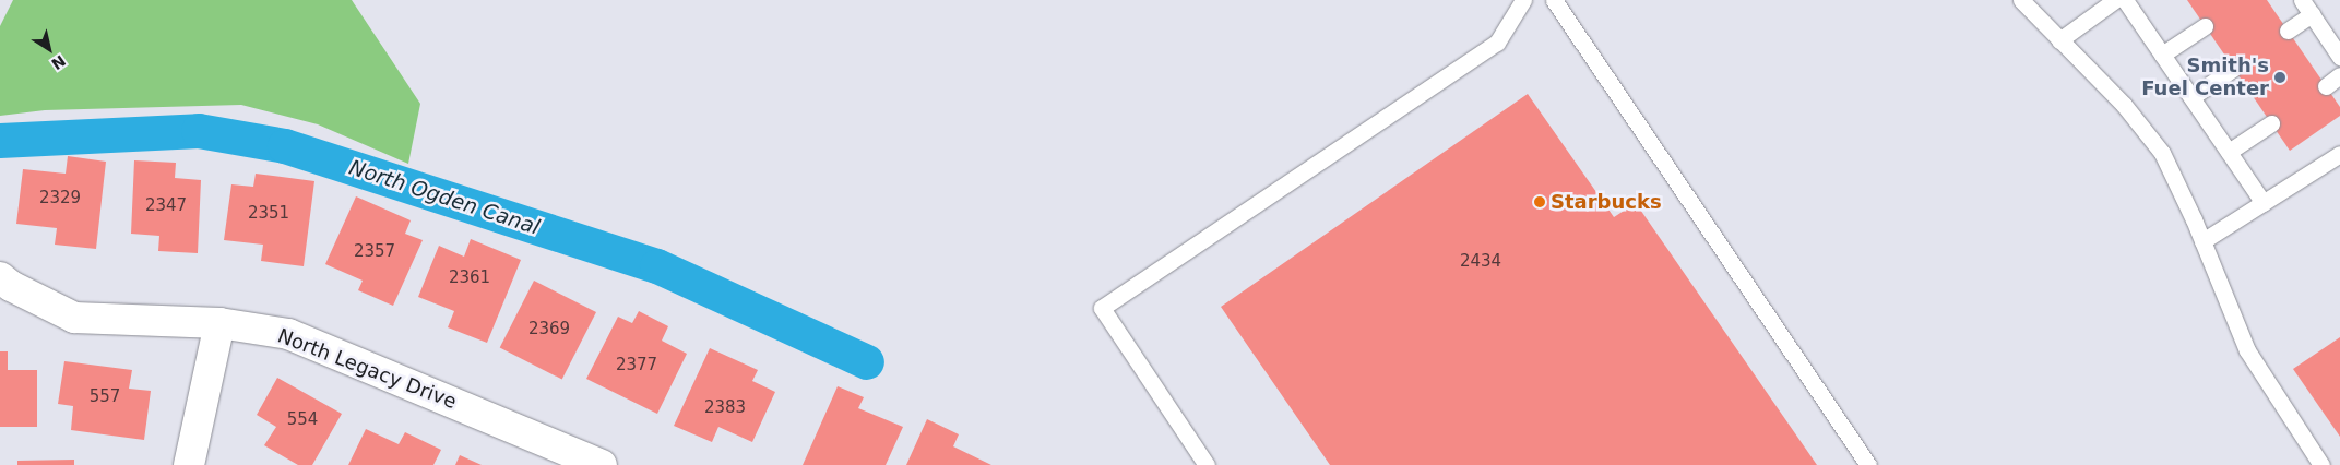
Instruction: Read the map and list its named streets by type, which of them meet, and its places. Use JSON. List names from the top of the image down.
{
  "streets": {
    "street": ["North Legacy Drive"]
  },
  "water": ["North Ogden Canal"],
  "places": ["Smith's Fuel Center", "Starbucks"],
  "house_numbers": [
    "2329",
    "2347",
    "2351",
    "2357",
    "2434",
    "2361",
    "2369",
    "2377",
    "557",
    "2383",
    "554"
  ],
  "north": "bottom right"
}
